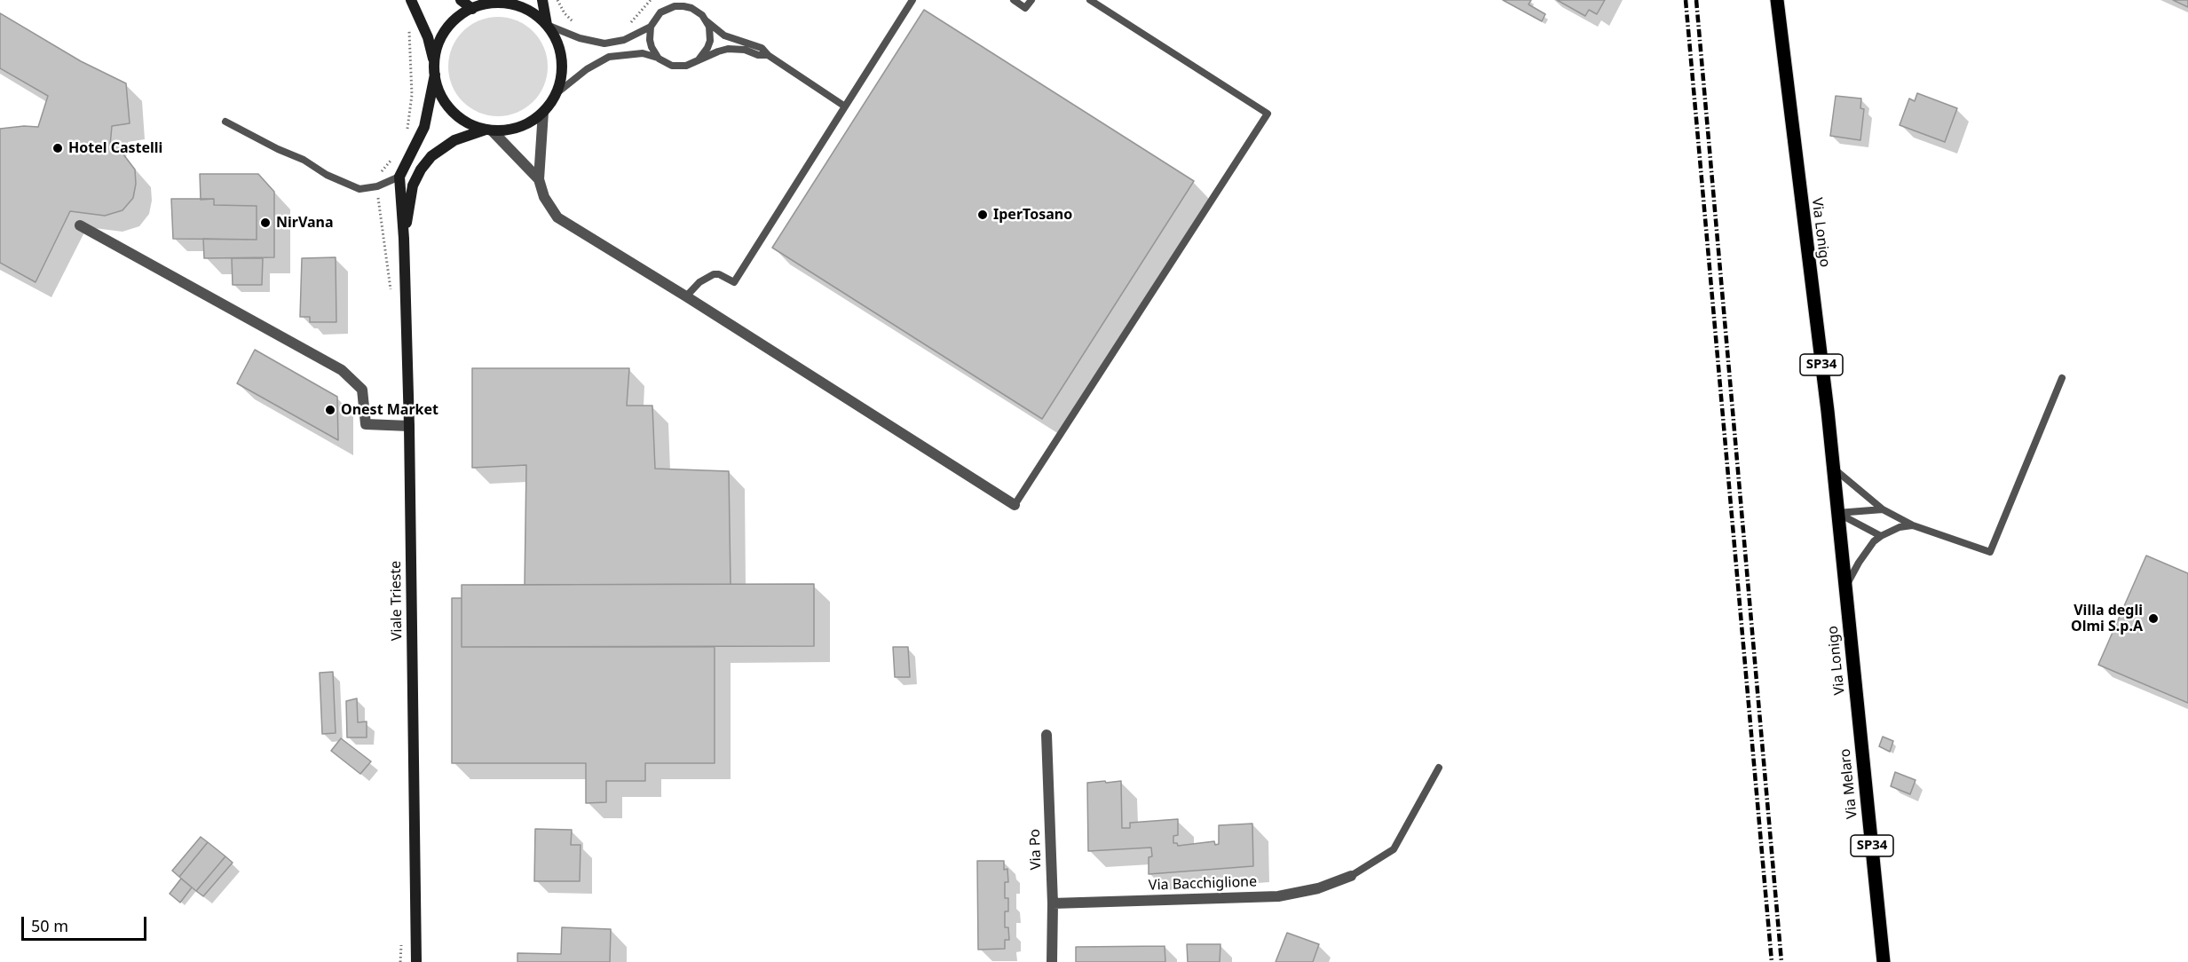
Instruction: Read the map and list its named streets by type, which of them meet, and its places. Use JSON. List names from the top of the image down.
{
  "streets": {
    "main road": [
      "Via Lonigo",
      "SP34",
      "Viale Trieste",
      "Via Melaro"
    ],
    "street": ["Via Po", "Via Bacchiglione"]
  },
  "crossings": [
    ["Via Lonigo", "Via Melaro"],
    ["Via Po", "Via Bacchiglione"]
  ],
  "places": [
    "Hotel Castelli",
    "IperTosano",
    "NirVana",
    "Onest Market",
    "Villa degli Olmi S.p.A"
  ],
  "scale_bar": "50 m"
}
